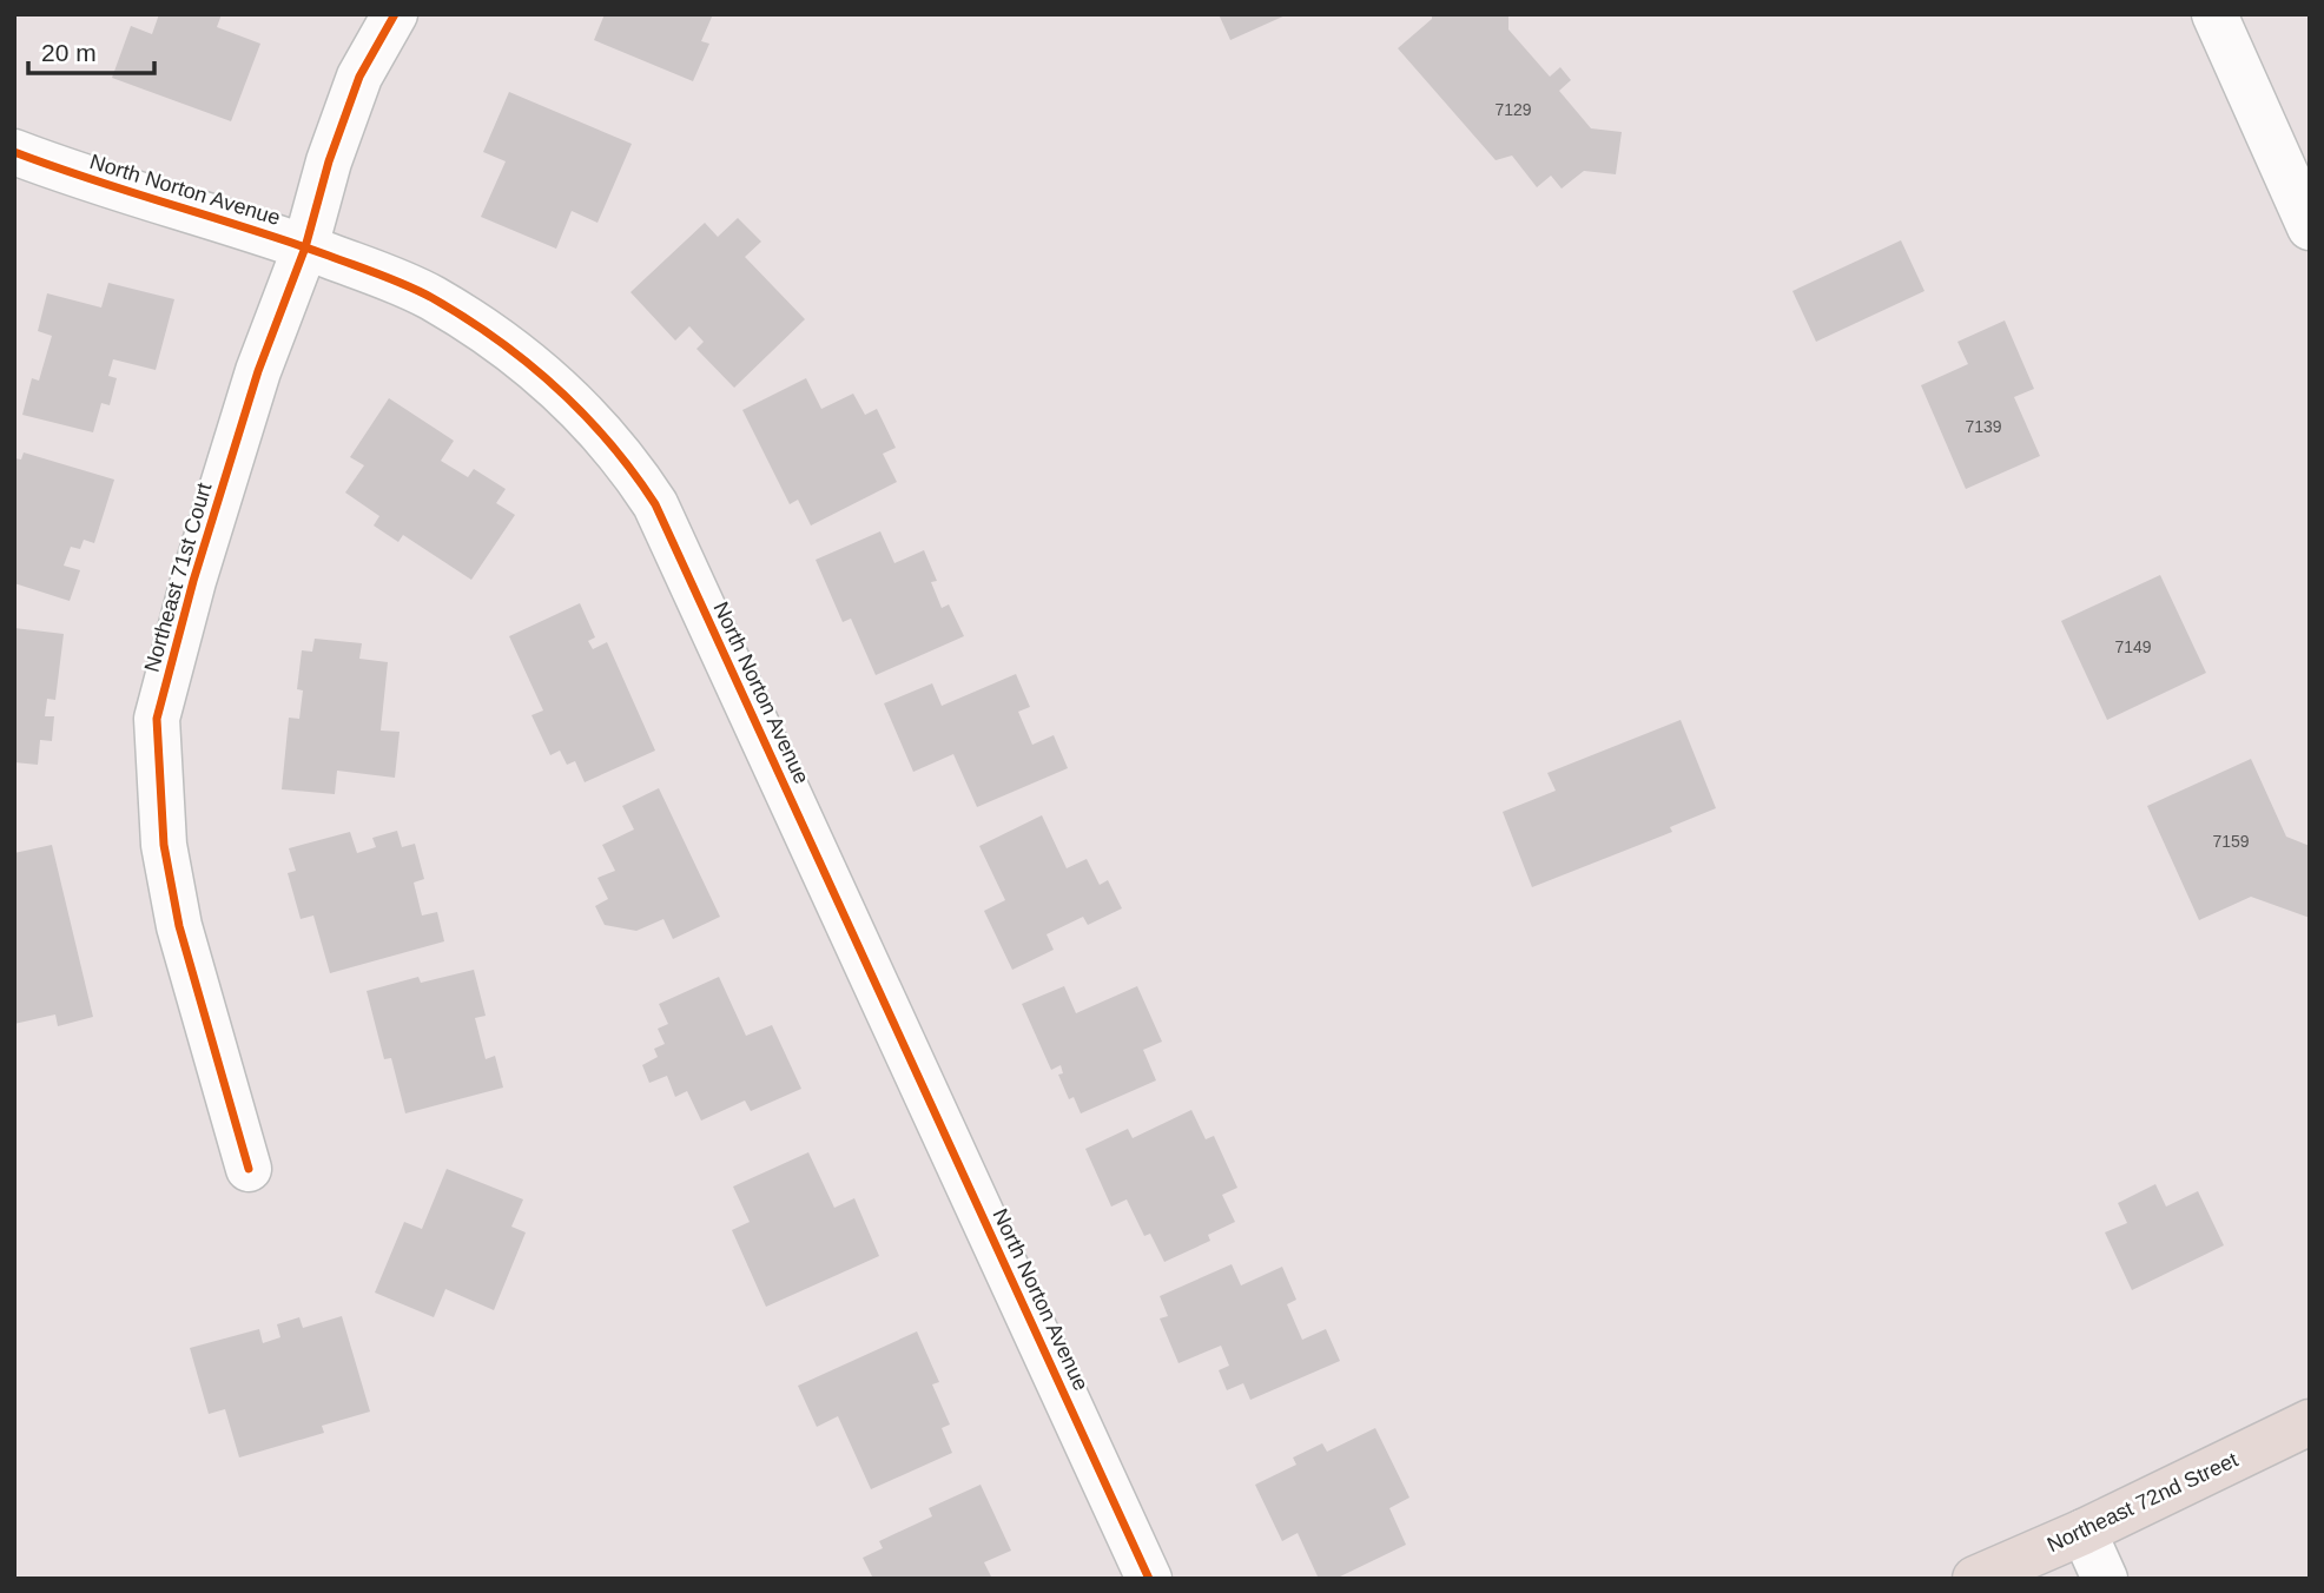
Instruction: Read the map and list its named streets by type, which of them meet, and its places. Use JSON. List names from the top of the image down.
{
  "streets": {
    "main road": ["Northeast 72nd Street"],
    "street": ["North Norton Avenue", "Northeast 71st Court"]
  },
  "crossings": [
    ["North Norton Avenue", "Northeast 71st Court"]
  ],
  "house_numbers": [
    "7129",
    "7139",
    "7149",
    "7159"
  ],
  "scale_bar": "20 m"
}
